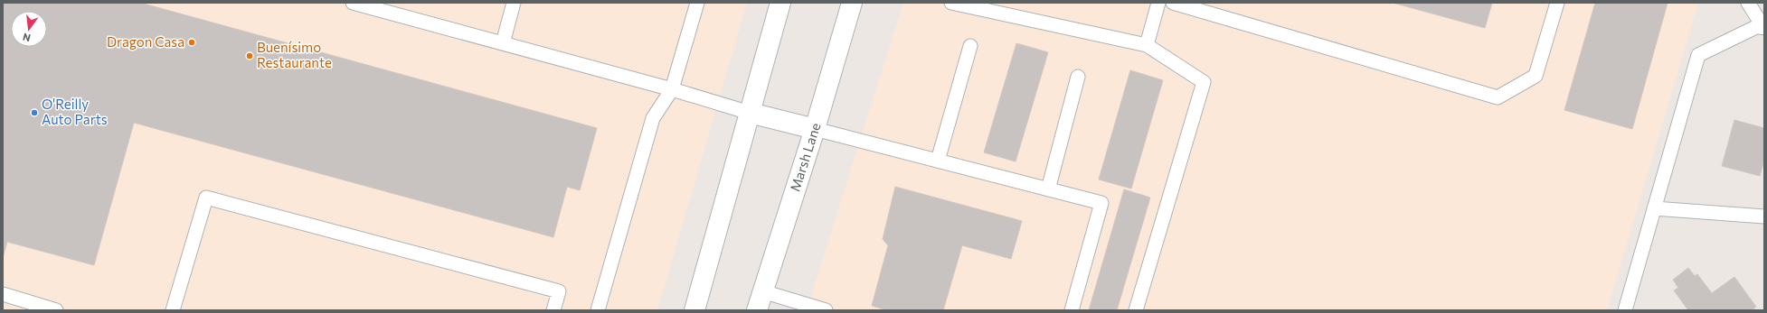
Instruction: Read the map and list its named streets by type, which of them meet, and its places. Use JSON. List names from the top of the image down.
{
  "streets": {
    "main road": ["Marsh Lane"]
  },
  "places": ["Dragon Casa", "Buenísimo Restaurante", "O'Reilly Auto Parts"],
  "north": "bottom"
}
